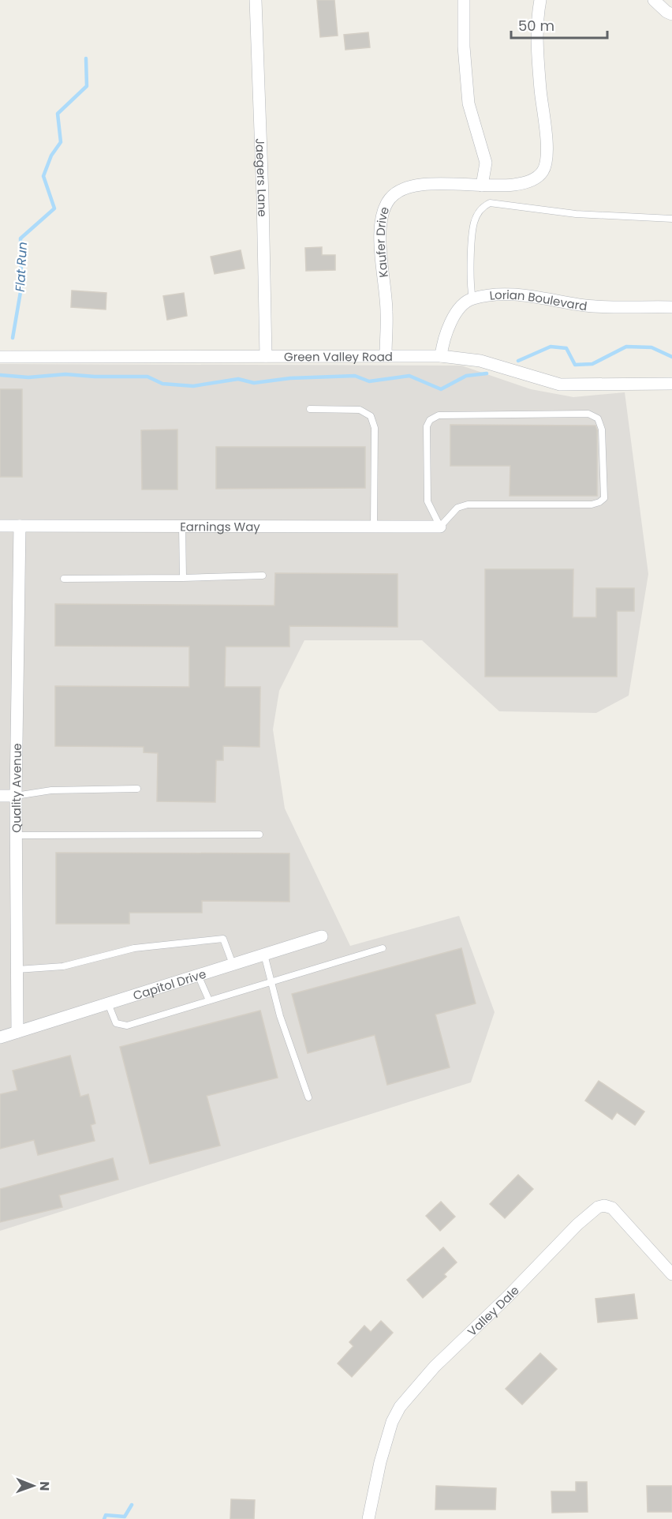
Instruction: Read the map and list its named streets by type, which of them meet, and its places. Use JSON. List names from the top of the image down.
{
  "streets": {
    "street": [
      "Jaegers Lane",
      "Kaufer Drive",
      "Lorian Boulevard",
      "Green Valley Road",
      "Earnings Way",
      "Quality Avenue",
      "Capitol Drive",
      "Valley Dale"
    ]
  },
  "crossings": [
    ["Jaegers Lane", "Green Valley Road"],
    ["Kaufer Drive", "Green Valley Road"],
    ["Lorian Boulevard", "Green Valley Road"],
    ["Earnings Way", "Quality Avenue"],
    ["Quality Avenue", "Capitol Drive"]
  ],
  "water": ["Flat Run"],
  "scale_bar": "50 m",
  "north": "right"
}
